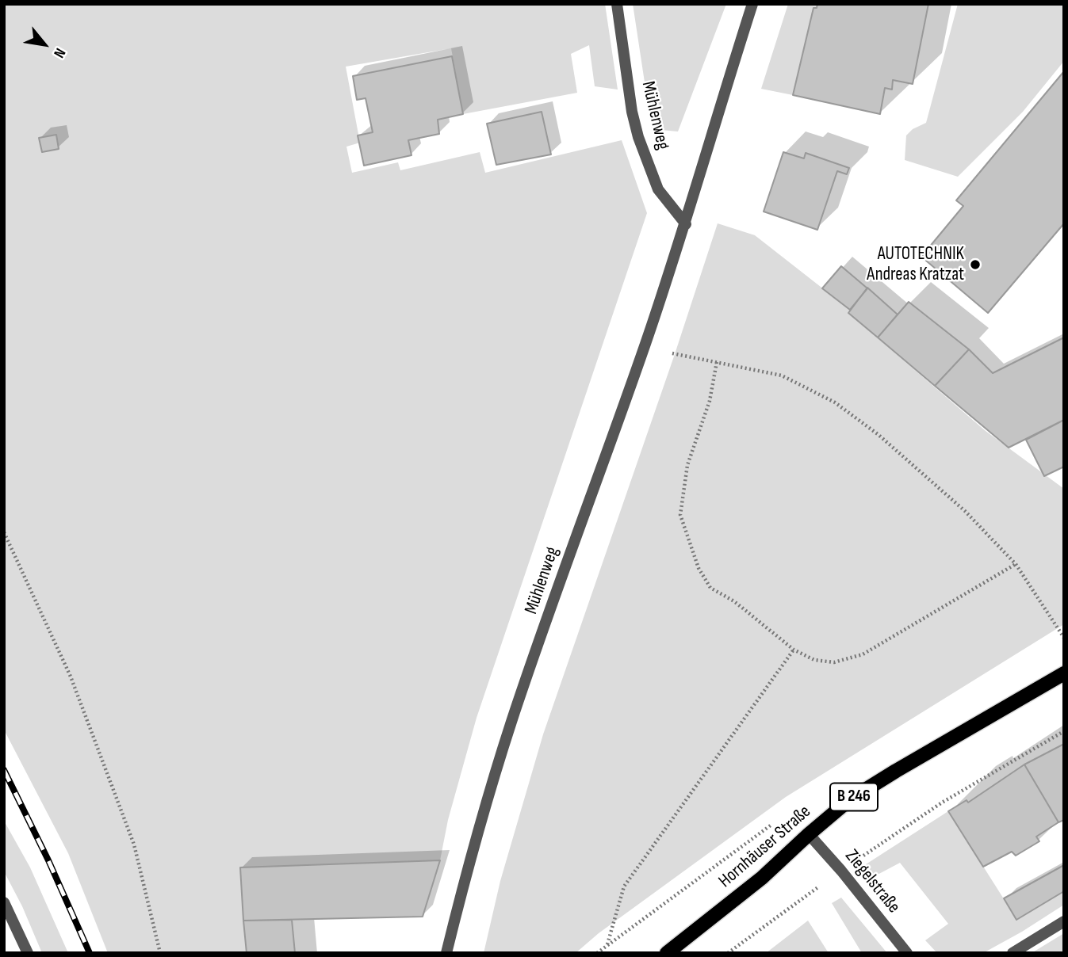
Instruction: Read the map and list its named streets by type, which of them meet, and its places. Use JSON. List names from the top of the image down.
{
  "streets": {
    "main road": ["B 246", "Hornhäuser Straße"],
    "street": ["Mühlenweg", "Ziegelstraße"]
  },
  "crossings": [
    ["Hornhäuser Straße", "Ziegelstraße"]
  ],
  "places": ["AUTOTECHNIK Andreas Kratzat"],
  "north": "bottom right"
}
